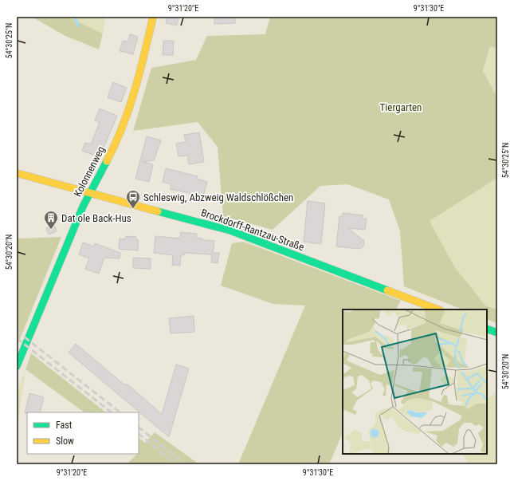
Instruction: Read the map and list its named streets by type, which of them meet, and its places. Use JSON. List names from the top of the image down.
{
  "streets": {
    "street": ["Kolonnenweg", "Brockdorff-Rantzau-Straße"]
  },
  "crossings": [
    ["Kolonnenweg", "Brockdorff-Rantzau-Straße"]
  ],
  "parks": ["Tiergarten"],
  "places": {
    "bus stop": ["Schleswig, Abzweig Waldschlößchen"],
    "building": ["Dat ole Back-Hus"]
  },
  "legend": ["Fast", "Slow"],
  "coordinates": [
    "9°31'20\"E",
    "9°31'30\"E",
    "54°30'25\"N",
    "54°30'20\"N"
  ]
}
